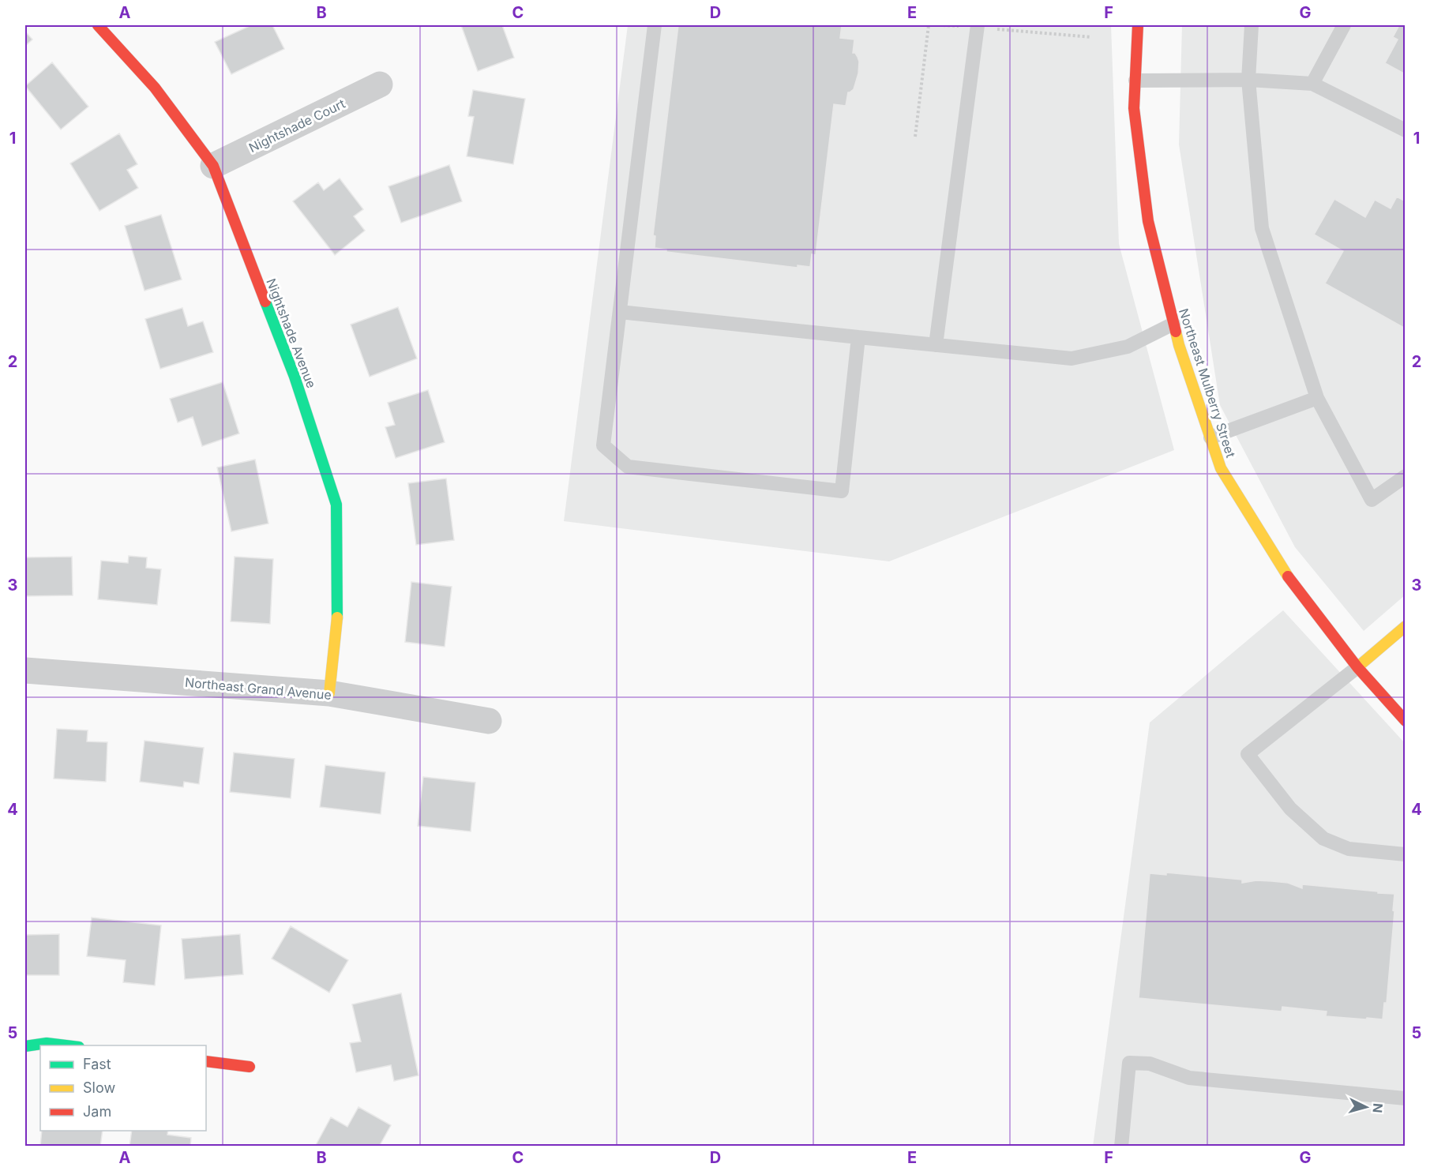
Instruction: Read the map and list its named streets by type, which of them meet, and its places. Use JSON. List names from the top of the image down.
{
  "streets": {
    "street": [
      "Nightshade Court",
      "Nightshade Avenue",
      "Northeast Mulberry Street",
      "Northeast Grand Avenue"
    ]
  },
  "crossings": [
    ["Nightshade Court", "Nightshade Avenue"],
    ["Nightshade Avenue", "Northeast Grand Avenue"]
  ],
  "legend": ["Fast", "Slow", "Jam"],
  "north": "right",
  "grid": {
    "columns": [
      "A",
      "B",
      "C",
      "D",
      "E",
      "F",
      "G"
    ],
    "rows": [
      "1",
      "2",
      "3",
      "4",
      "5"
    ]
  }
}
